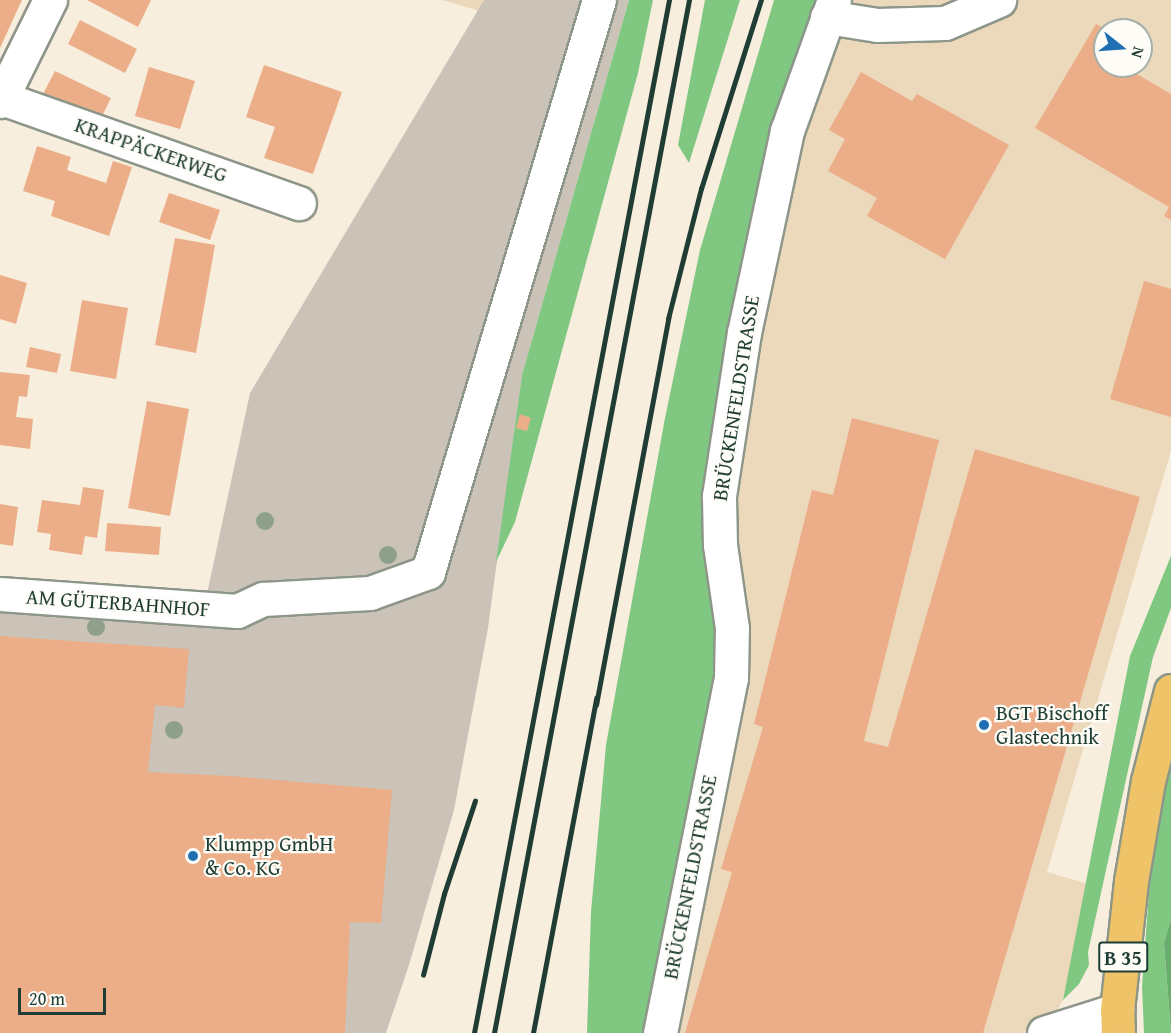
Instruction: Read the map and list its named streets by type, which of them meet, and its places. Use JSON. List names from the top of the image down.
{
  "streets": {
    "main road": ["B 35"],
    "street": ["KRAPPÄCKERWEG", "BRÜCKENFELDSTRASSE", "AM GÜTERBAHNHOF"]
  },
  "places": ["BGT Bischoff Glastechnik", "Klumpp GmbH & Co. KG"],
  "scale_bar": "20 m",
  "north": "right"
}
